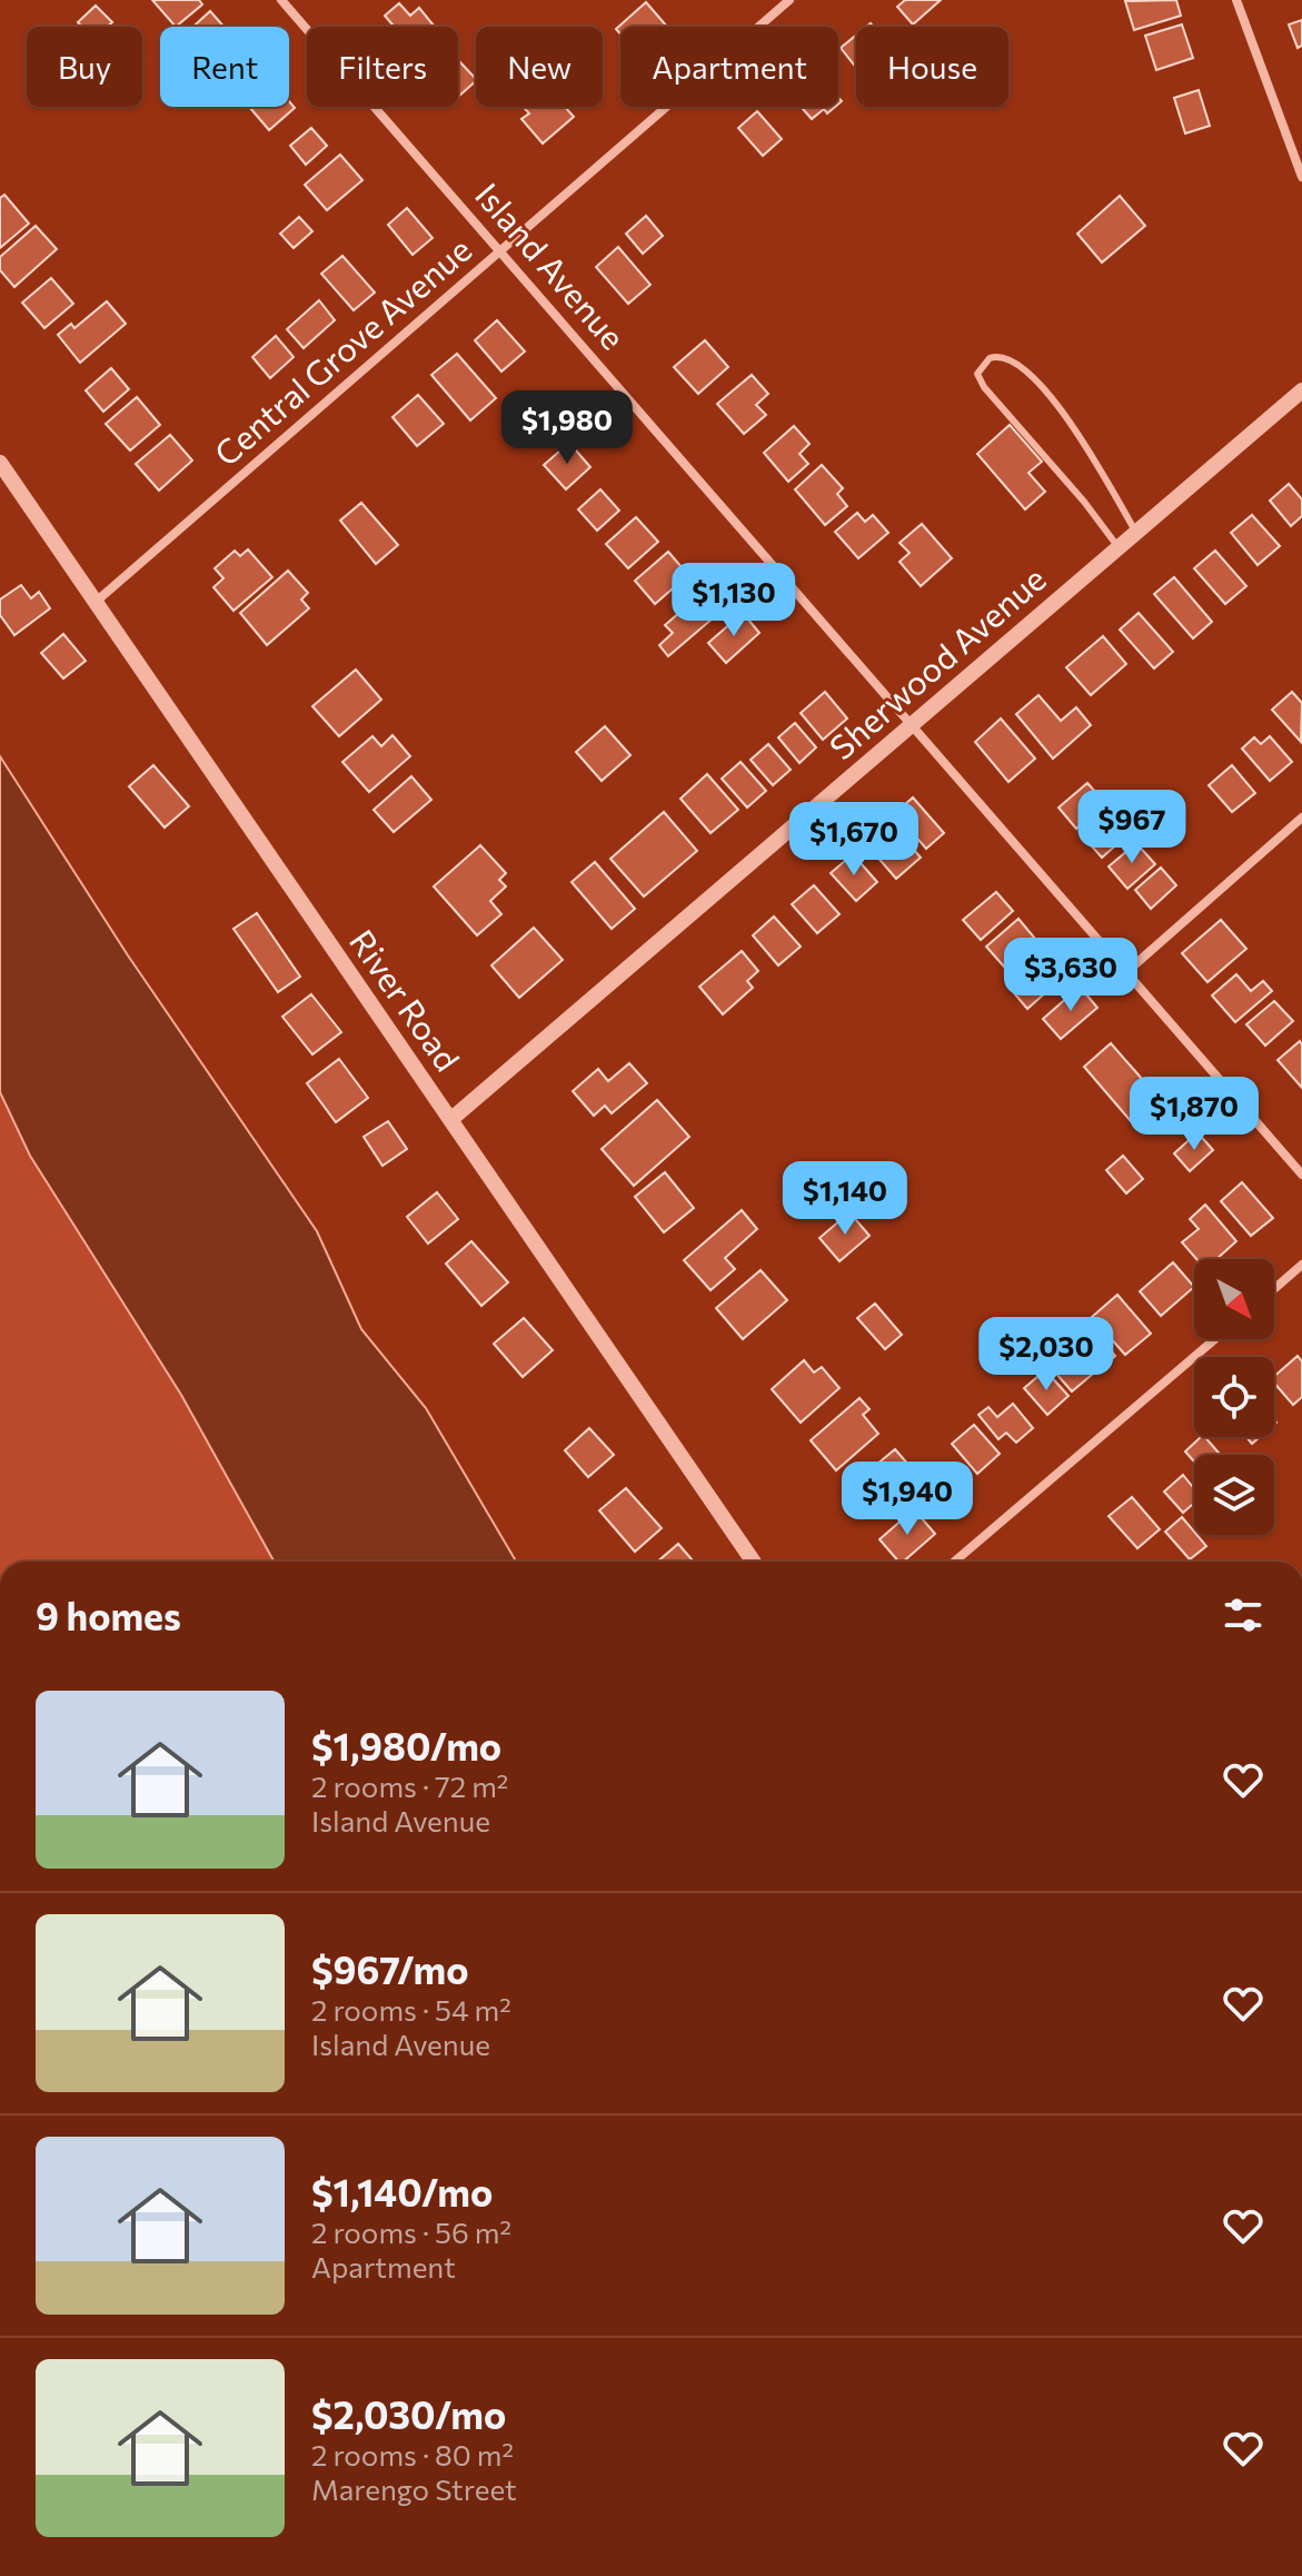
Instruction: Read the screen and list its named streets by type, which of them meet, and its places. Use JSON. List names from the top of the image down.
{
  "streets": {
    "street": [
      "Island Avenue",
      "Central Grove Avenue",
      "Sherwood Avenue",
      "River Road"
    ]
  },
  "crossings": [
    ["Island Avenue", "Central Grove Avenue"],
    ["Island Avenue", "Sherwood Avenue"],
    ["Central Grove Avenue", "River Road"],
    ["Sherwood Avenue", "River Road"]
  ],
  "north": "bottom right",
  "page": {
    "chip": [
      "Buy",
      "Rent",
      "Filters",
      "New",
      "Apartment",
      "House"
    ],
    "price": [
      "$1,980",
      "$1,130",
      "$967",
      "$1,670",
      "$3,630",
      "$1,870",
      "$1,140",
      "$2,030",
      "$1,940"
    ],
    "heading": "9 homes",
    "list": [
      {
        "name": "$1,980/mo",
        "note": "2 rooms · 72 m² · Island Avenue"
      },
      {
        "name": "$967/mo",
        "note": "2 rooms · 54 m² · Island Avenue"
      },
      {
        "name": "$1,140/mo",
        "note": "2 rooms · 56 m² · Apartment"
      },
      {
        "name": "$2,030/mo",
        "note": "2 rooms · 80 m² · Marengo Street"
      }
    ]
  }
}
